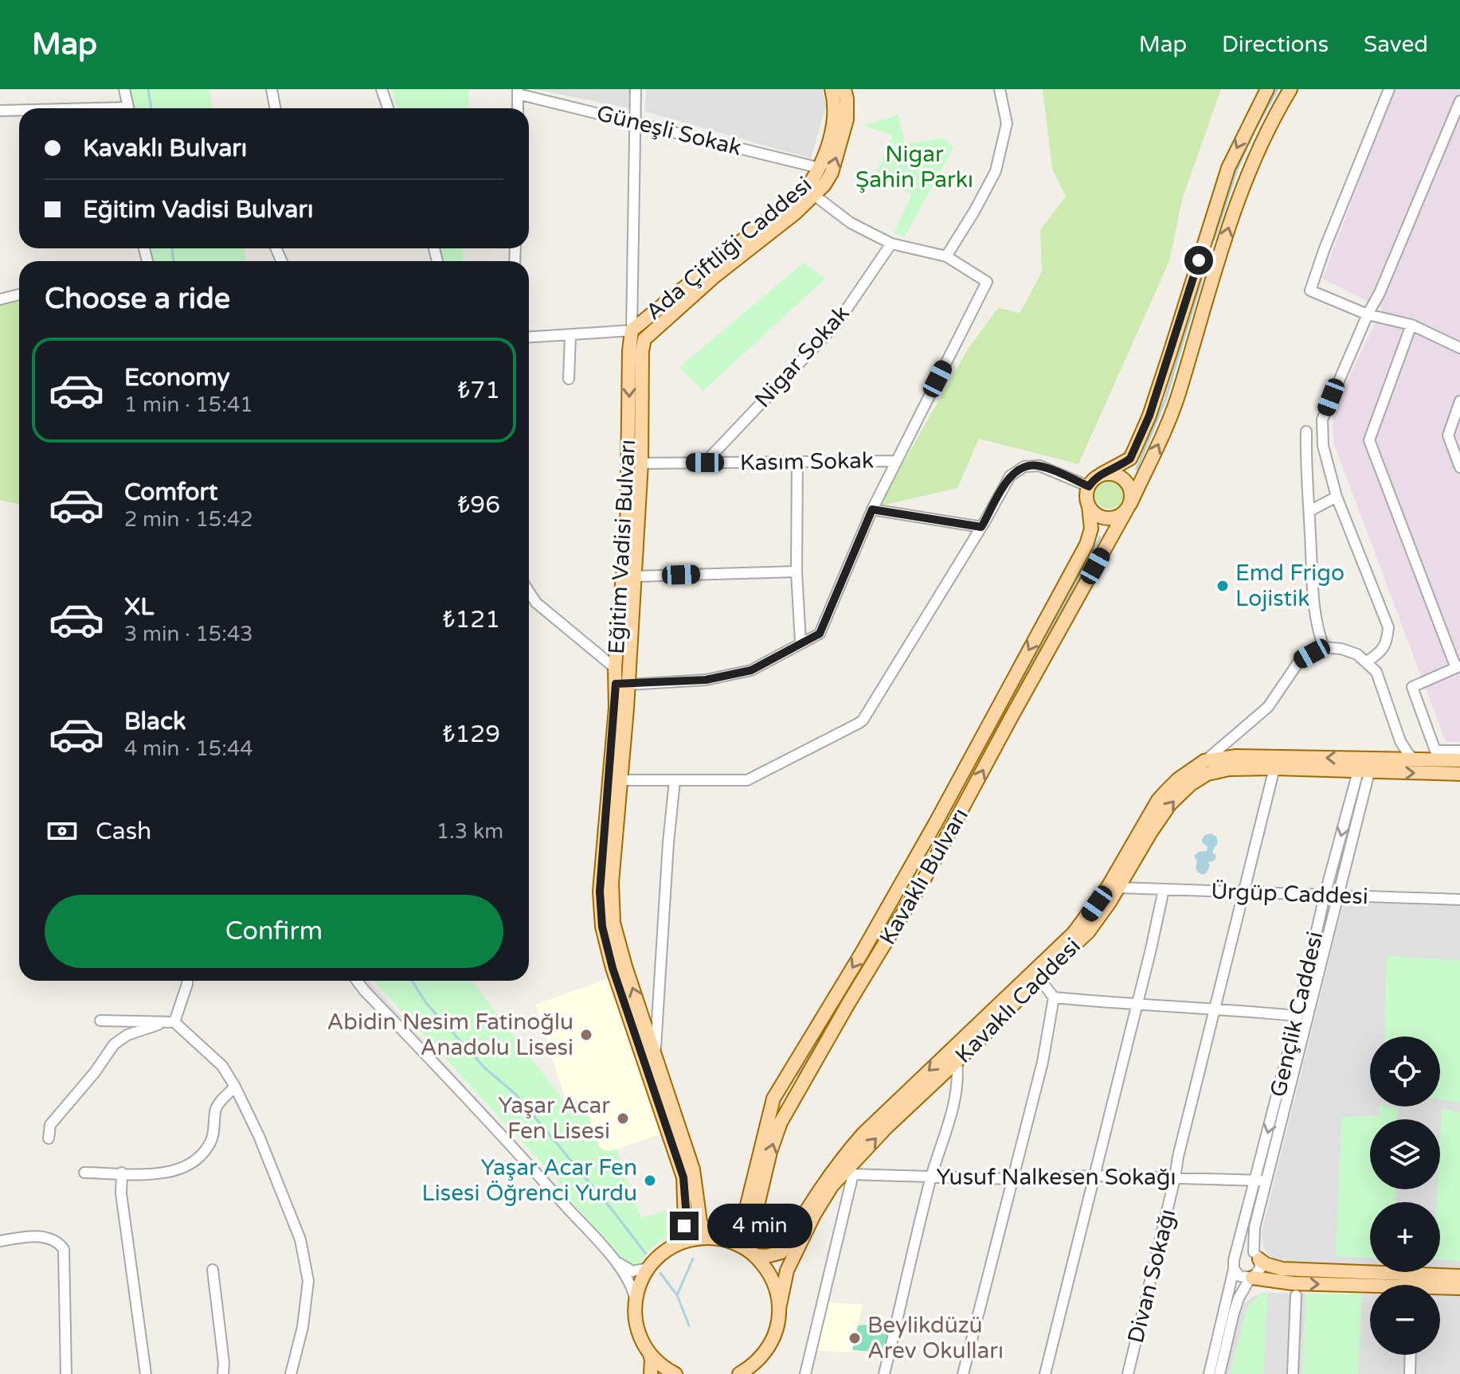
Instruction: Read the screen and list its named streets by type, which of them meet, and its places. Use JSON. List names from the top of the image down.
{
  "streets": {
    "main road": [
      "Ada Çiftliği Caddesi",
      "Eğitim Vadisi Bulvarı",
      "Kavaklı Bulvarı",
      "Kavaklı Caddesi"
    ],
    "street": [
      "Güneşli Sokak",
      "Nigar Sokak",
      "Kasım Sokak",
      "Ürgüp Caddesi",
      "Gençlik Caddesi",
      "Yusuf Nalkesen Sokağı",
      "Divan Sokağı"
    ]
  },
  "crossings": [
    ["Güneşli Sokak", "Ada Çiftliği Caddesi"],
    ["Ada Çiftliği Caddesi", "Eğitim Vadisi Bulvarı"],
    ["Nigar Sokak", "Kasım Sokak"],
    ["Kasım Sokak", "Eğitim Vadisi Bulvarı"],
    ["Eğitim Vadisi Bulvarı", "Kavaklı Bulvarı"],
    ["Kavaklı Bulvarı", "Kavaklı Caddesi"],
    ["Ürgüp Caddesi", "Kavaklı Caddesi"],
    ["Ürgüp Caddesi", "Gençlik Caddesi"],
    ["Ürgüp Caddesi", "Divan Sokağı"],
    ["Kavaklı Caddesi", "Gençlik Caddesi"],
    ["Kavaklı Caddesi", "Yusuf Nalkesen Sokağı"],
    ["Kavaklı Caddesi", "Divan Sokağı"],
    ["Gençlik Caddesi", "Yusuf Nalkesen Sokağı"],
    ["Yusuf Nalkesen Sokağı", "Divan Sokağı"]
  ],
  "parks": ["Nigar Şahin Parkı"],
  "places": [
    "Emd Frigo Lojistik",
    "Abidin Nesim Fatinoğlu Anadolu Lisesi",
    "Yaşar Acar Fen Lisesi",
    "Yaşar Acar Fen Lisesi Öğrenci Yurdu",
    "Beylikdüzü Arev Okulları"
  ],
  "page": {
    "header": "Map",
    "nav": ["Map", "Directions", "Saved"],
    "banner": ["Kavaklı Bulvarı", "Eğitim Vadisi Bulvarı"],
    "heading": "Choose a ride",
    "list": [
      {
        "name": "Economy",
        "note": "1 min · 15:41",
        "value": "₺71"
      },
      {
        "name": "Comfort",
        "note": "2 min · 15:42",
        "value": "₺96"
      },
      {
        "name": "XL",
        "note": "3 min · 15:43",
        "value": "₺121"
      },
      {
        "name": "Black",
        "note": "4 min · 15:44",
        "value": "₺129"
      }
    ],
    "pay": ["Cash", "1.3 km"],
    "buttons": "Confirm",
    "map_buttons": ["+", "−"],
    "bubble": "4 min"
  }
}
